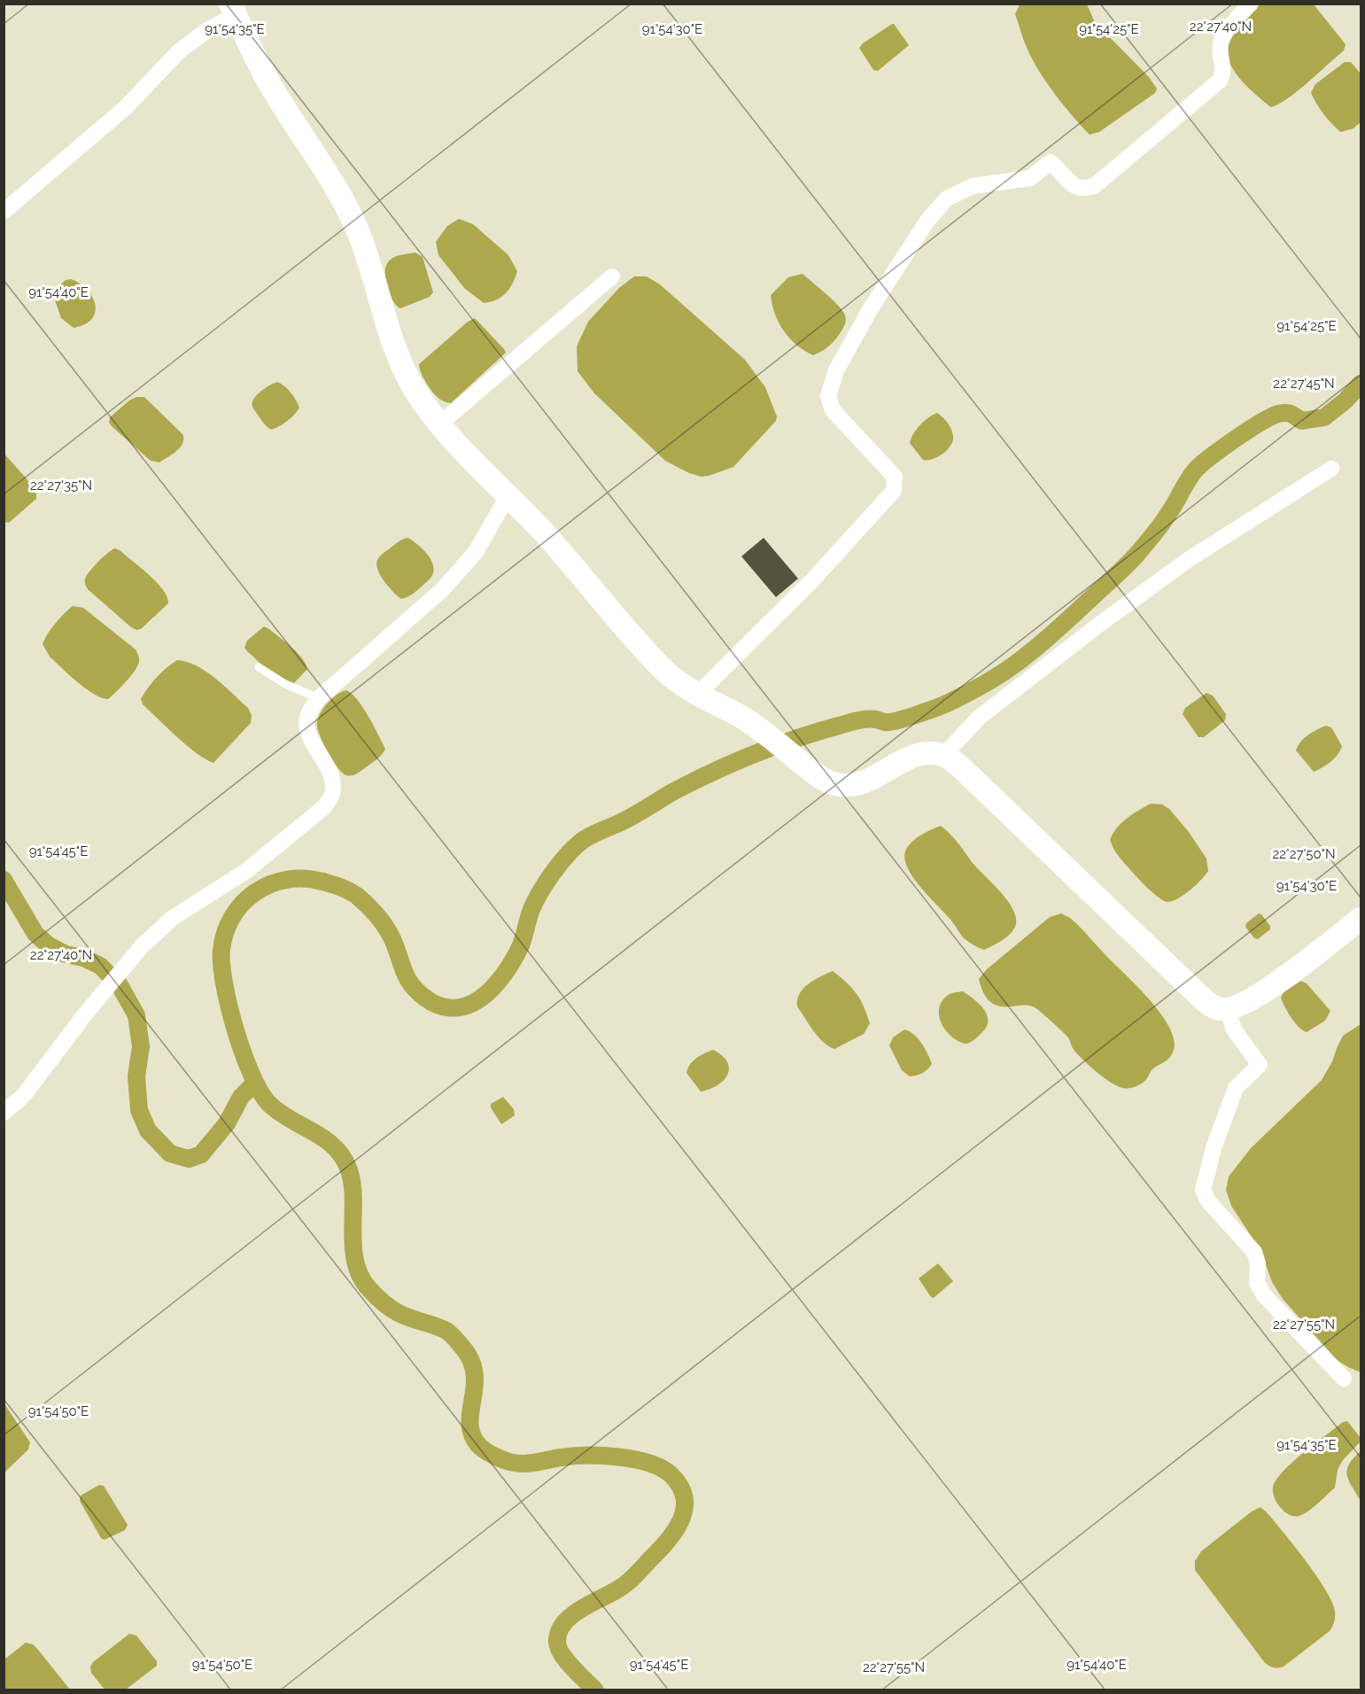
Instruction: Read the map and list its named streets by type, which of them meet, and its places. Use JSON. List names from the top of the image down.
{
  "coordinates": [
    "22°27'40\"N",
    "91°54'35\"E",
    "91°54'25\"E",
    "91°54'30\"E",
    "91°54'40\"E",
    "22°27'45\"N",
    "22°27'35\"N",
    "91°54'45\"E",
    "22°27'50\"N",
    "22°27'55\"N",
    "91°54'50\"E"
  ]
}
